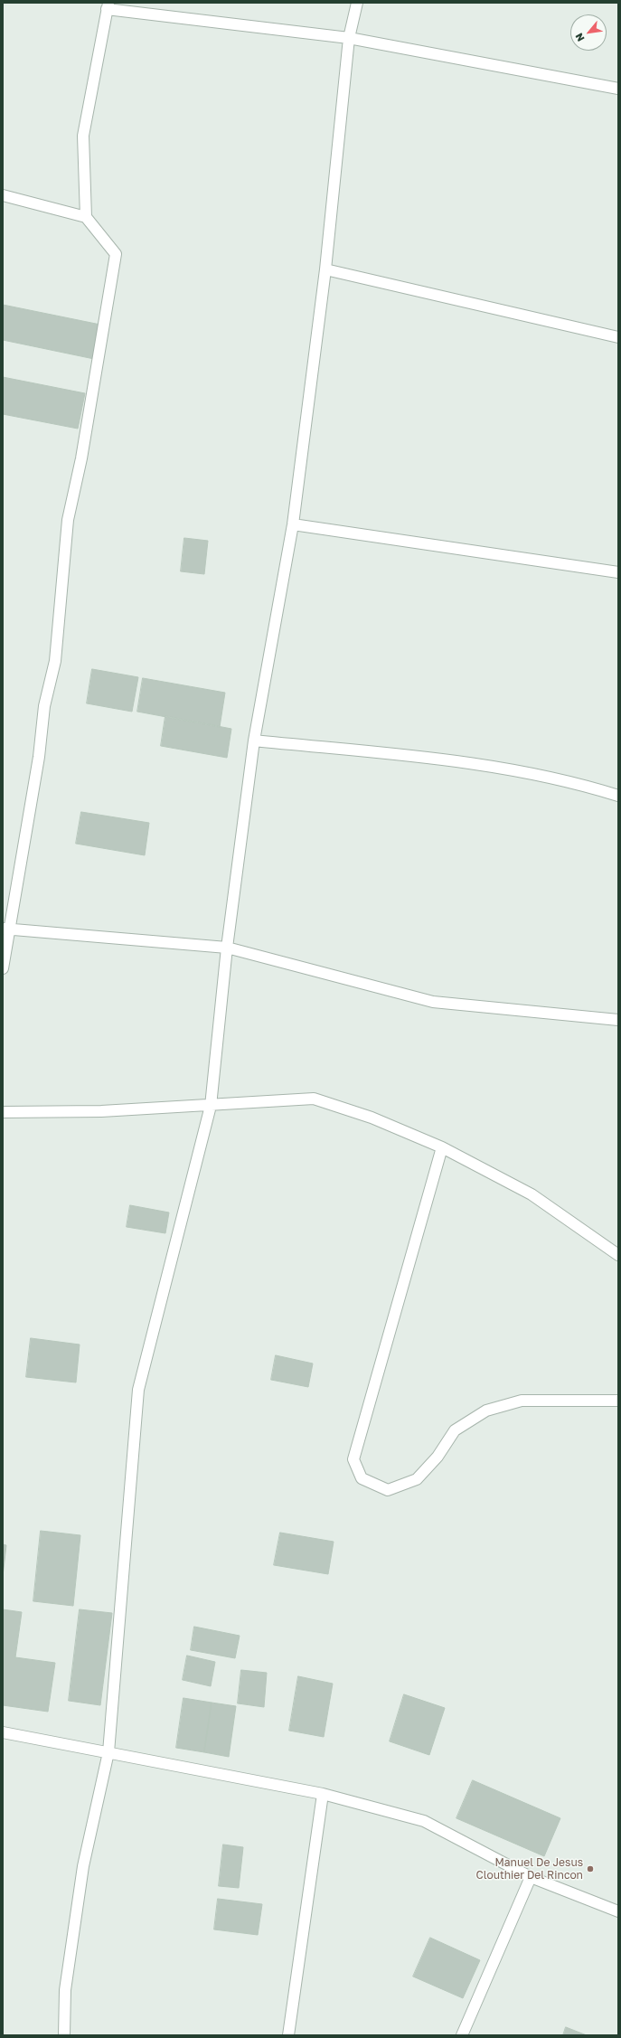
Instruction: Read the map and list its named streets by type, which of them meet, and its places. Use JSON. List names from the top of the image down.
{
  "places": ["Manuel De Jesus Clouthier Del Rincon"],
  "north": "bottom left"
}
